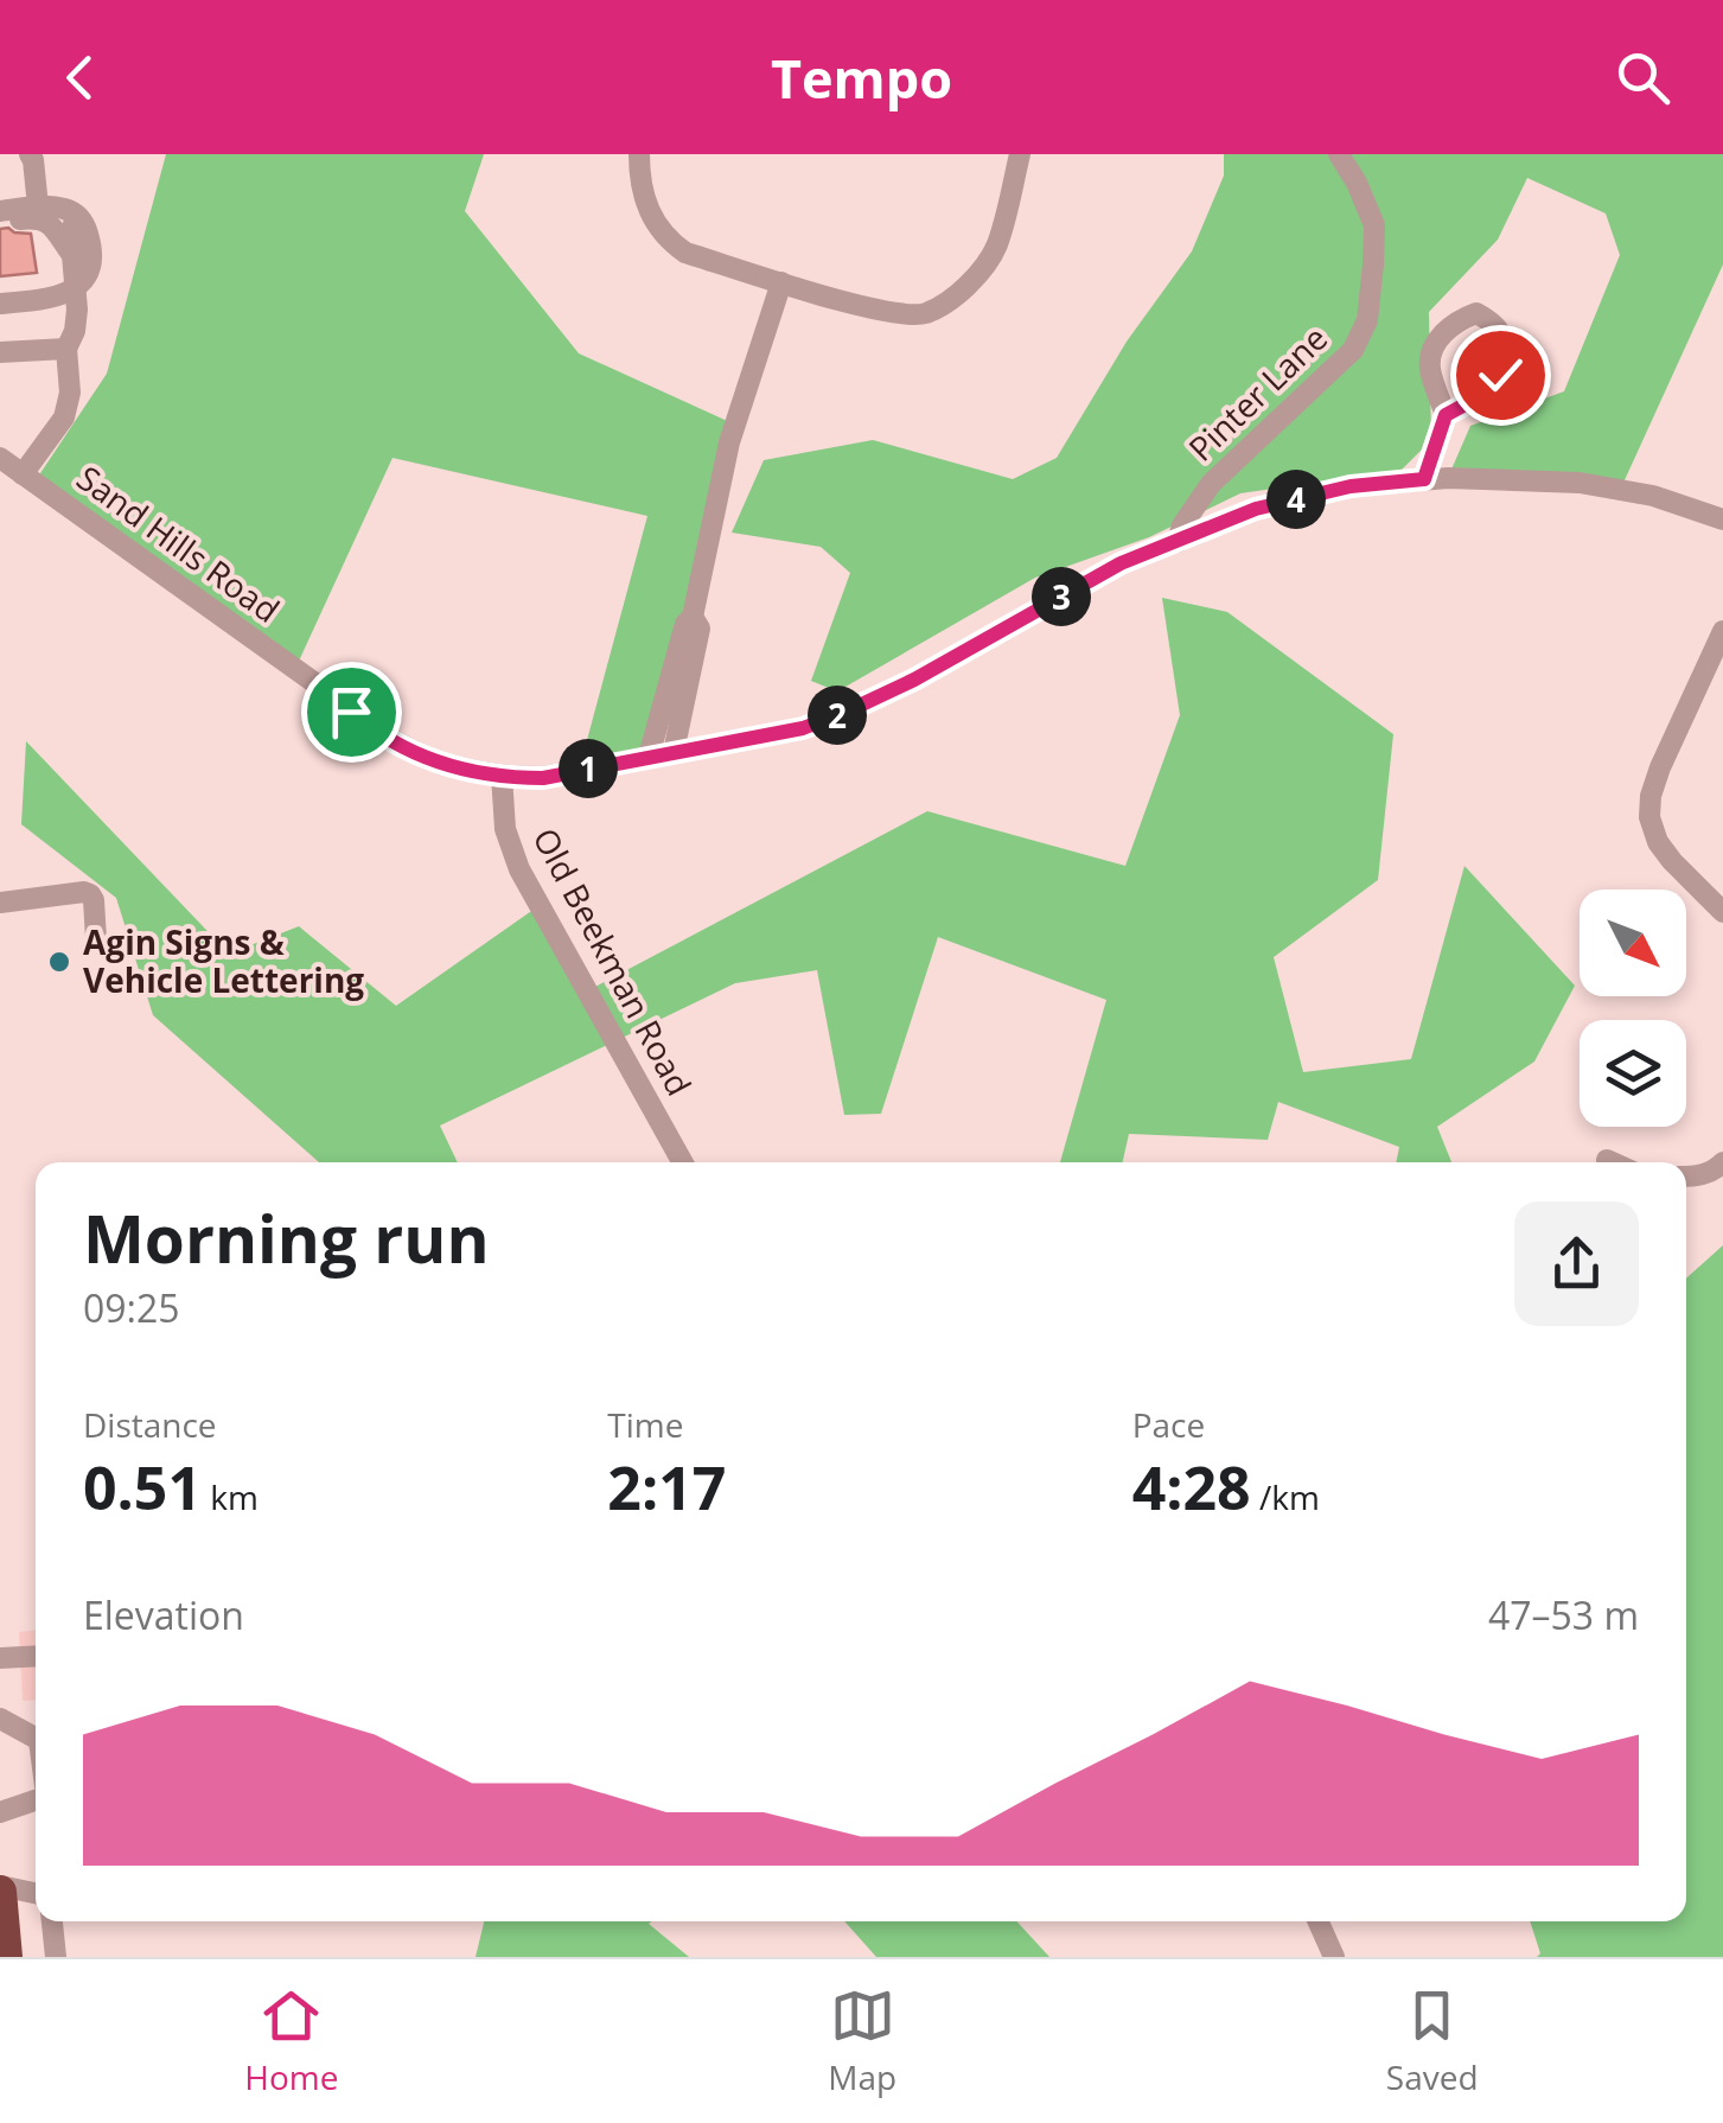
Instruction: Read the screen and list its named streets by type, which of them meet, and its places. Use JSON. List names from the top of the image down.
{
  "streets": {
    "street": ["Pinter Lane", "Sand Hills Road", "Old Beekman Road"]
  },
  "crossings": [
    ["Pinter Lane", "Sand Hills Road"],
    ["Sand Hills Road", "Old Beekman Road"]
  ],
  "places": ["Agin Signs & Vehicle Lettering"],
  "north": "bottom right",
  "page": {
    "header": "Tempo",
    "pins": [
      "4",
      "3",
      "2",
      "1"
    ],
    "heading": ["Morning run", "09:25"],
    "stats": [
      ["Distance", "0.51 km"],
      ["Time", "2:17"],
      ["Pace", "4:28 /km"]
    ],
    "chart": ["Elevation", "47–53 m"],
    "tabs": ["Home", "Map", "Saved"]
  }
}
